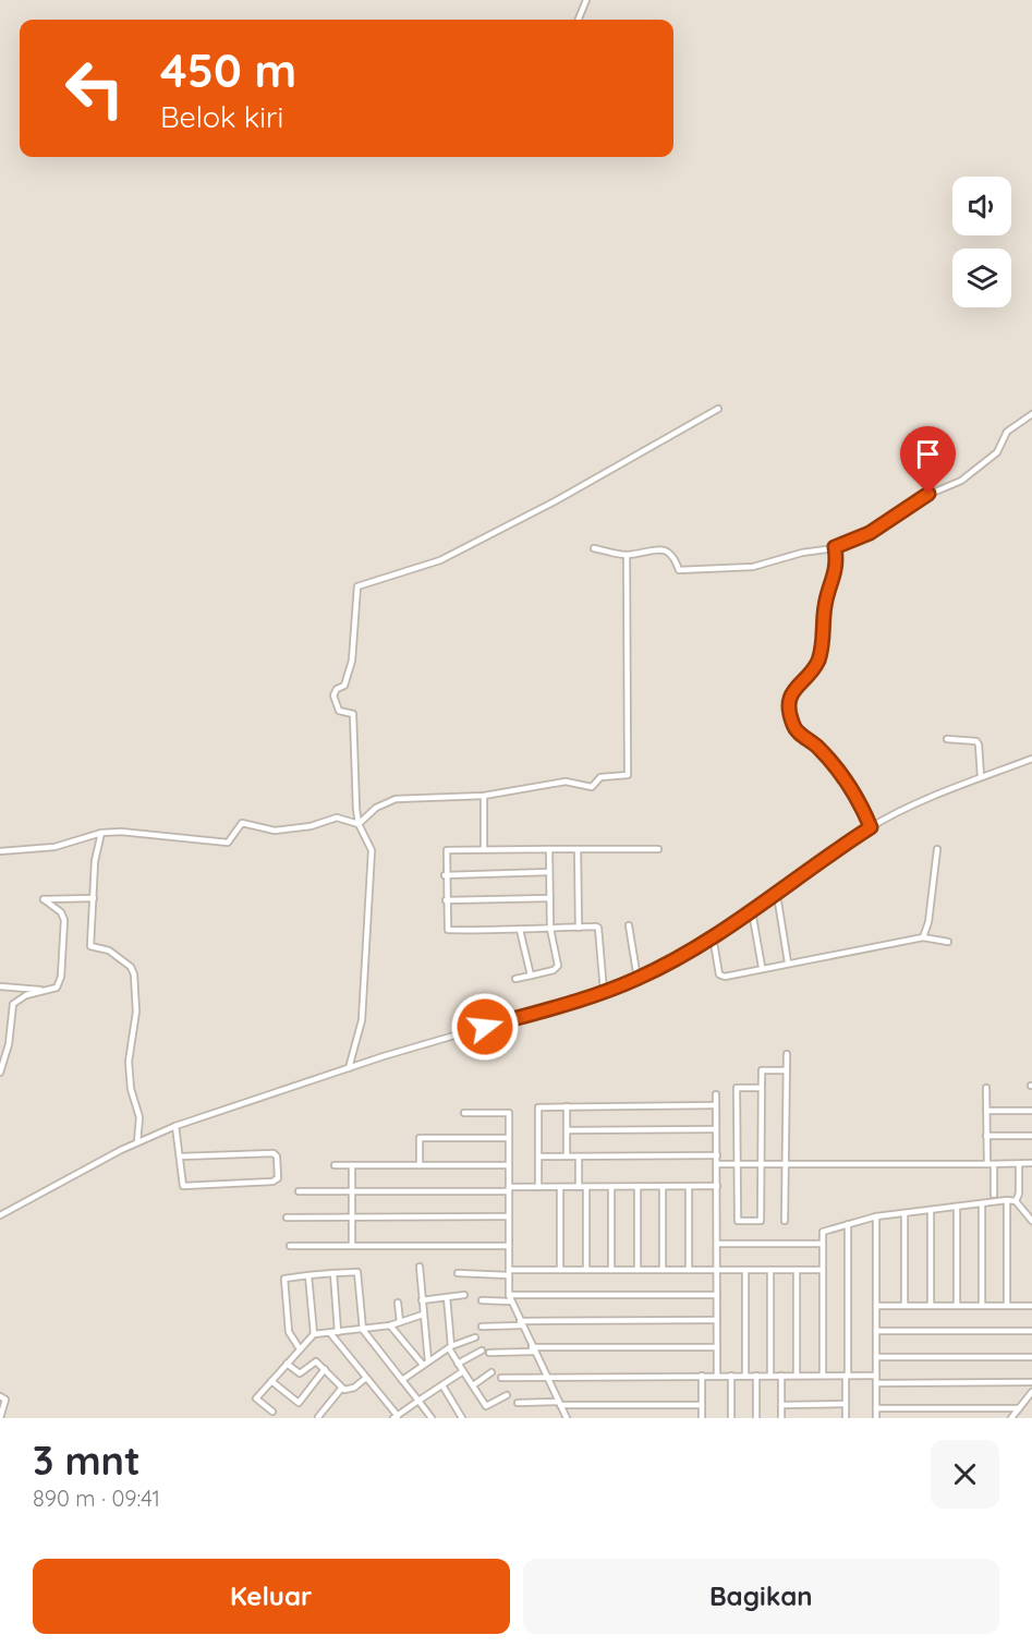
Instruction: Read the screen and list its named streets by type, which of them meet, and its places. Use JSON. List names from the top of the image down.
{
  "page": {
    "turn": ["450 m", "Belok kiri"],
    "heading": ["3 mnt", "890 m · 09:41"],
    "buttons": ["Keluar", "Bagikan"]
  }
}
